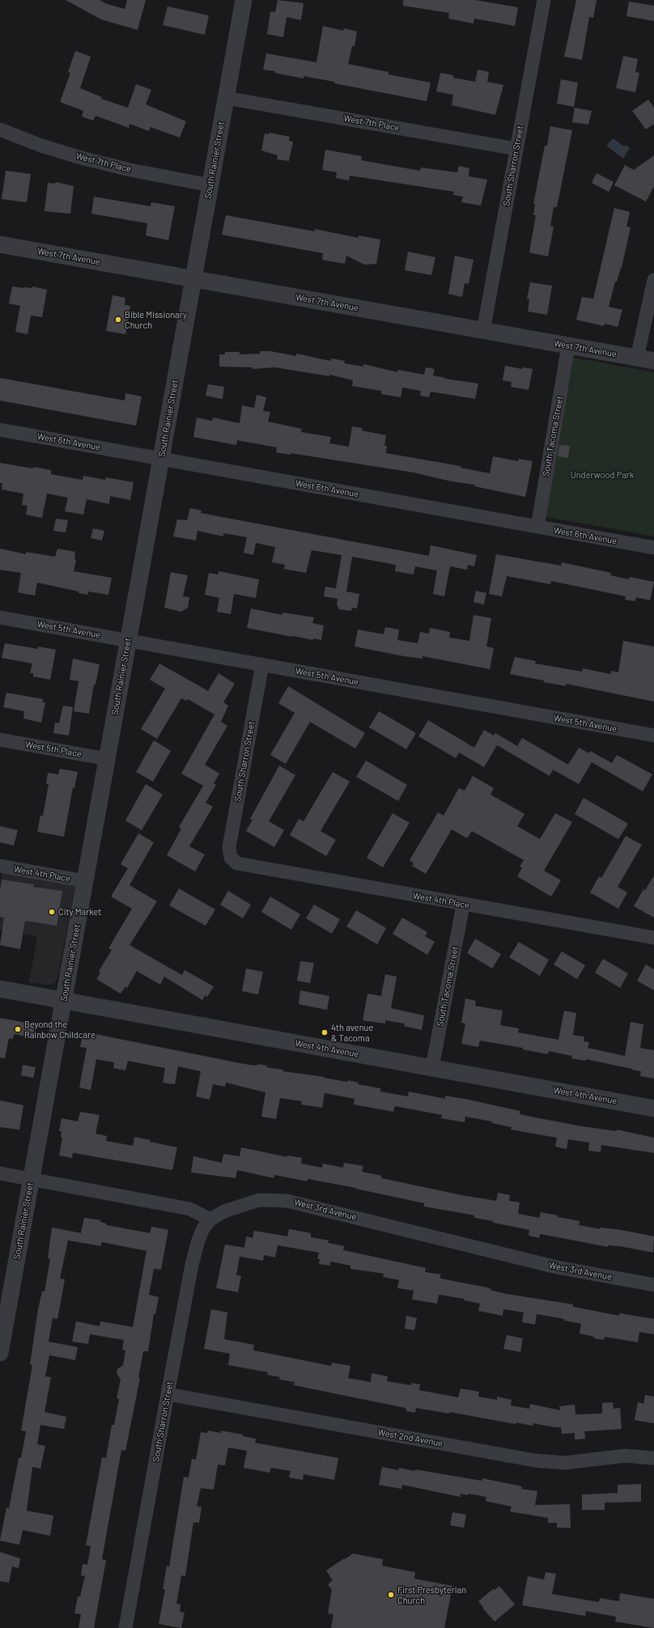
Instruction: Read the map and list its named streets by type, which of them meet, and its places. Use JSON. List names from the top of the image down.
{
  "streets": {
    "street": [
      "West 7th Place",
      "South Rainier Street",
      "South Sharron Street",
      "West 7th Avenue",
      "South Tacoma Street",
      "West 6th Avenue",
      "West 5th Avenue",
      "West 5th Place",
      "West 4th Place",
      "West 4th Avenue",
      "West 3rd Avenue",
      "West 2nd Avenue"
    ]
  },
  "crossings": [
    ["West 7th Place", "South Rainier Street"],
    ["West 7th Place", "South Sharron Street"],
    ["South Rainier Street", "West 7th Avenue"],
    ["South Rainier Street", "West 6th Avenue"],
    ["South Rainier Street", "West 5th Avenue"],
    ["South Rainier Street", "West 5th Place"],
    ["South Rainier Street", "West 4th Place"],
    ["South Rainier Street", "West 4th Avenue"],
    ["South Sharron Street", "West 7th Avenue"],
    ["South Sharron Street", "West 5th Avenue"],
    ["South Sharron Street", "West 4th Place"],
    ["South Sharron Street", "West 3rd Avenue"],
    ["South Sharron Street", "West 2nd Avenue"],
    ["West 7th Avenue", "South Tacoma Street"],
    ["South Tacoma Street", "West 6th Avenue"],
    ["South Tacoma Street", "West 4th Place"],
    ["South Tacoma Street", "West 4th Avenue"]
  ],
  "parks": ["Underwood Park"],
  "places": [
    "Bible Missionary Church",
    "City Market",
    "Beyond the Rainbow Childcare",
    "4th avenue & Tacoma",
    "First Presbyterian Church"
  ]
}
